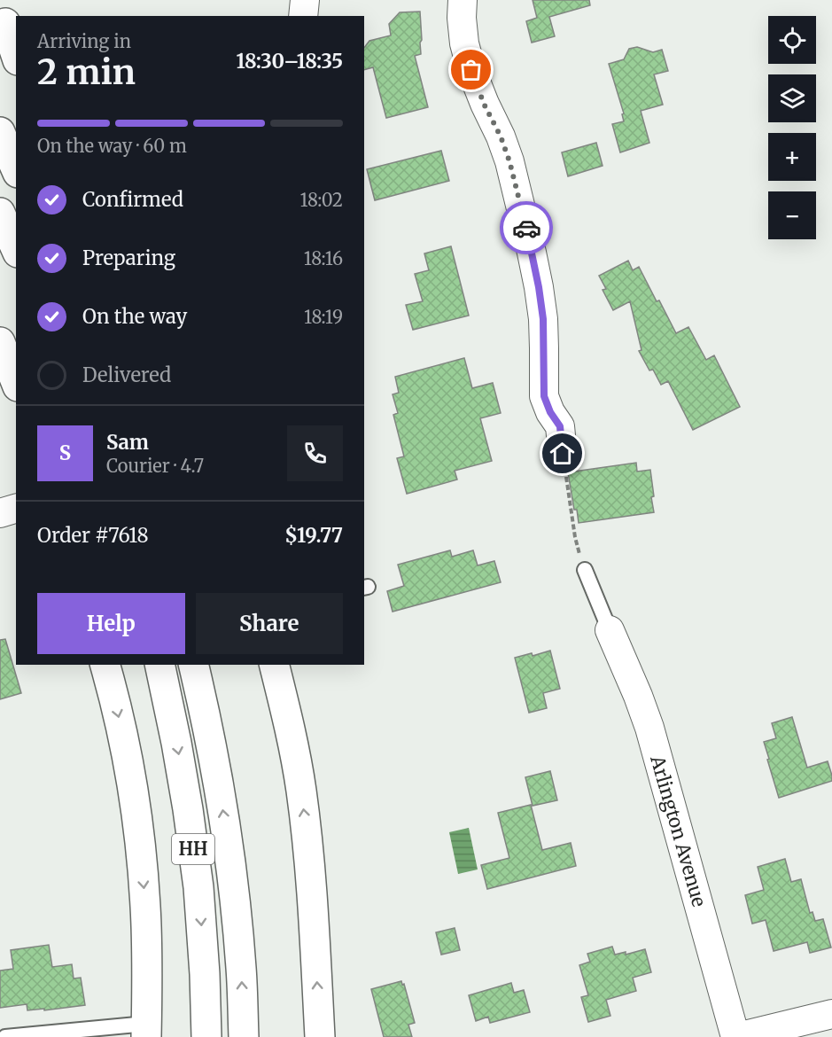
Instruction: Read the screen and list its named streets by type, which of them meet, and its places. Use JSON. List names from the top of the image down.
{
  "streets": {
    "main road": ["HH"],
    "street": ["Arlington Avenue"]
  },
  "page": {
    "map_buttons": ["+", "−"],
    "heading": ["2 min", "Arriving in", "18:30–18:35"],
    "panel": [
      "Sam",
      "Courier · 4.7",
      "Order #7618",
      "$19.77"
    ],
    "bar": "On the way · 60 m",
    "list": [
      ["Confirmed", "18:02"],
      ["Preparing", "18:16"],
      ["On the way", "18:19"],
      "Delivered"
    ],
    "round": "S",
    "buttons": ["Help", "Share"]
  }
}
